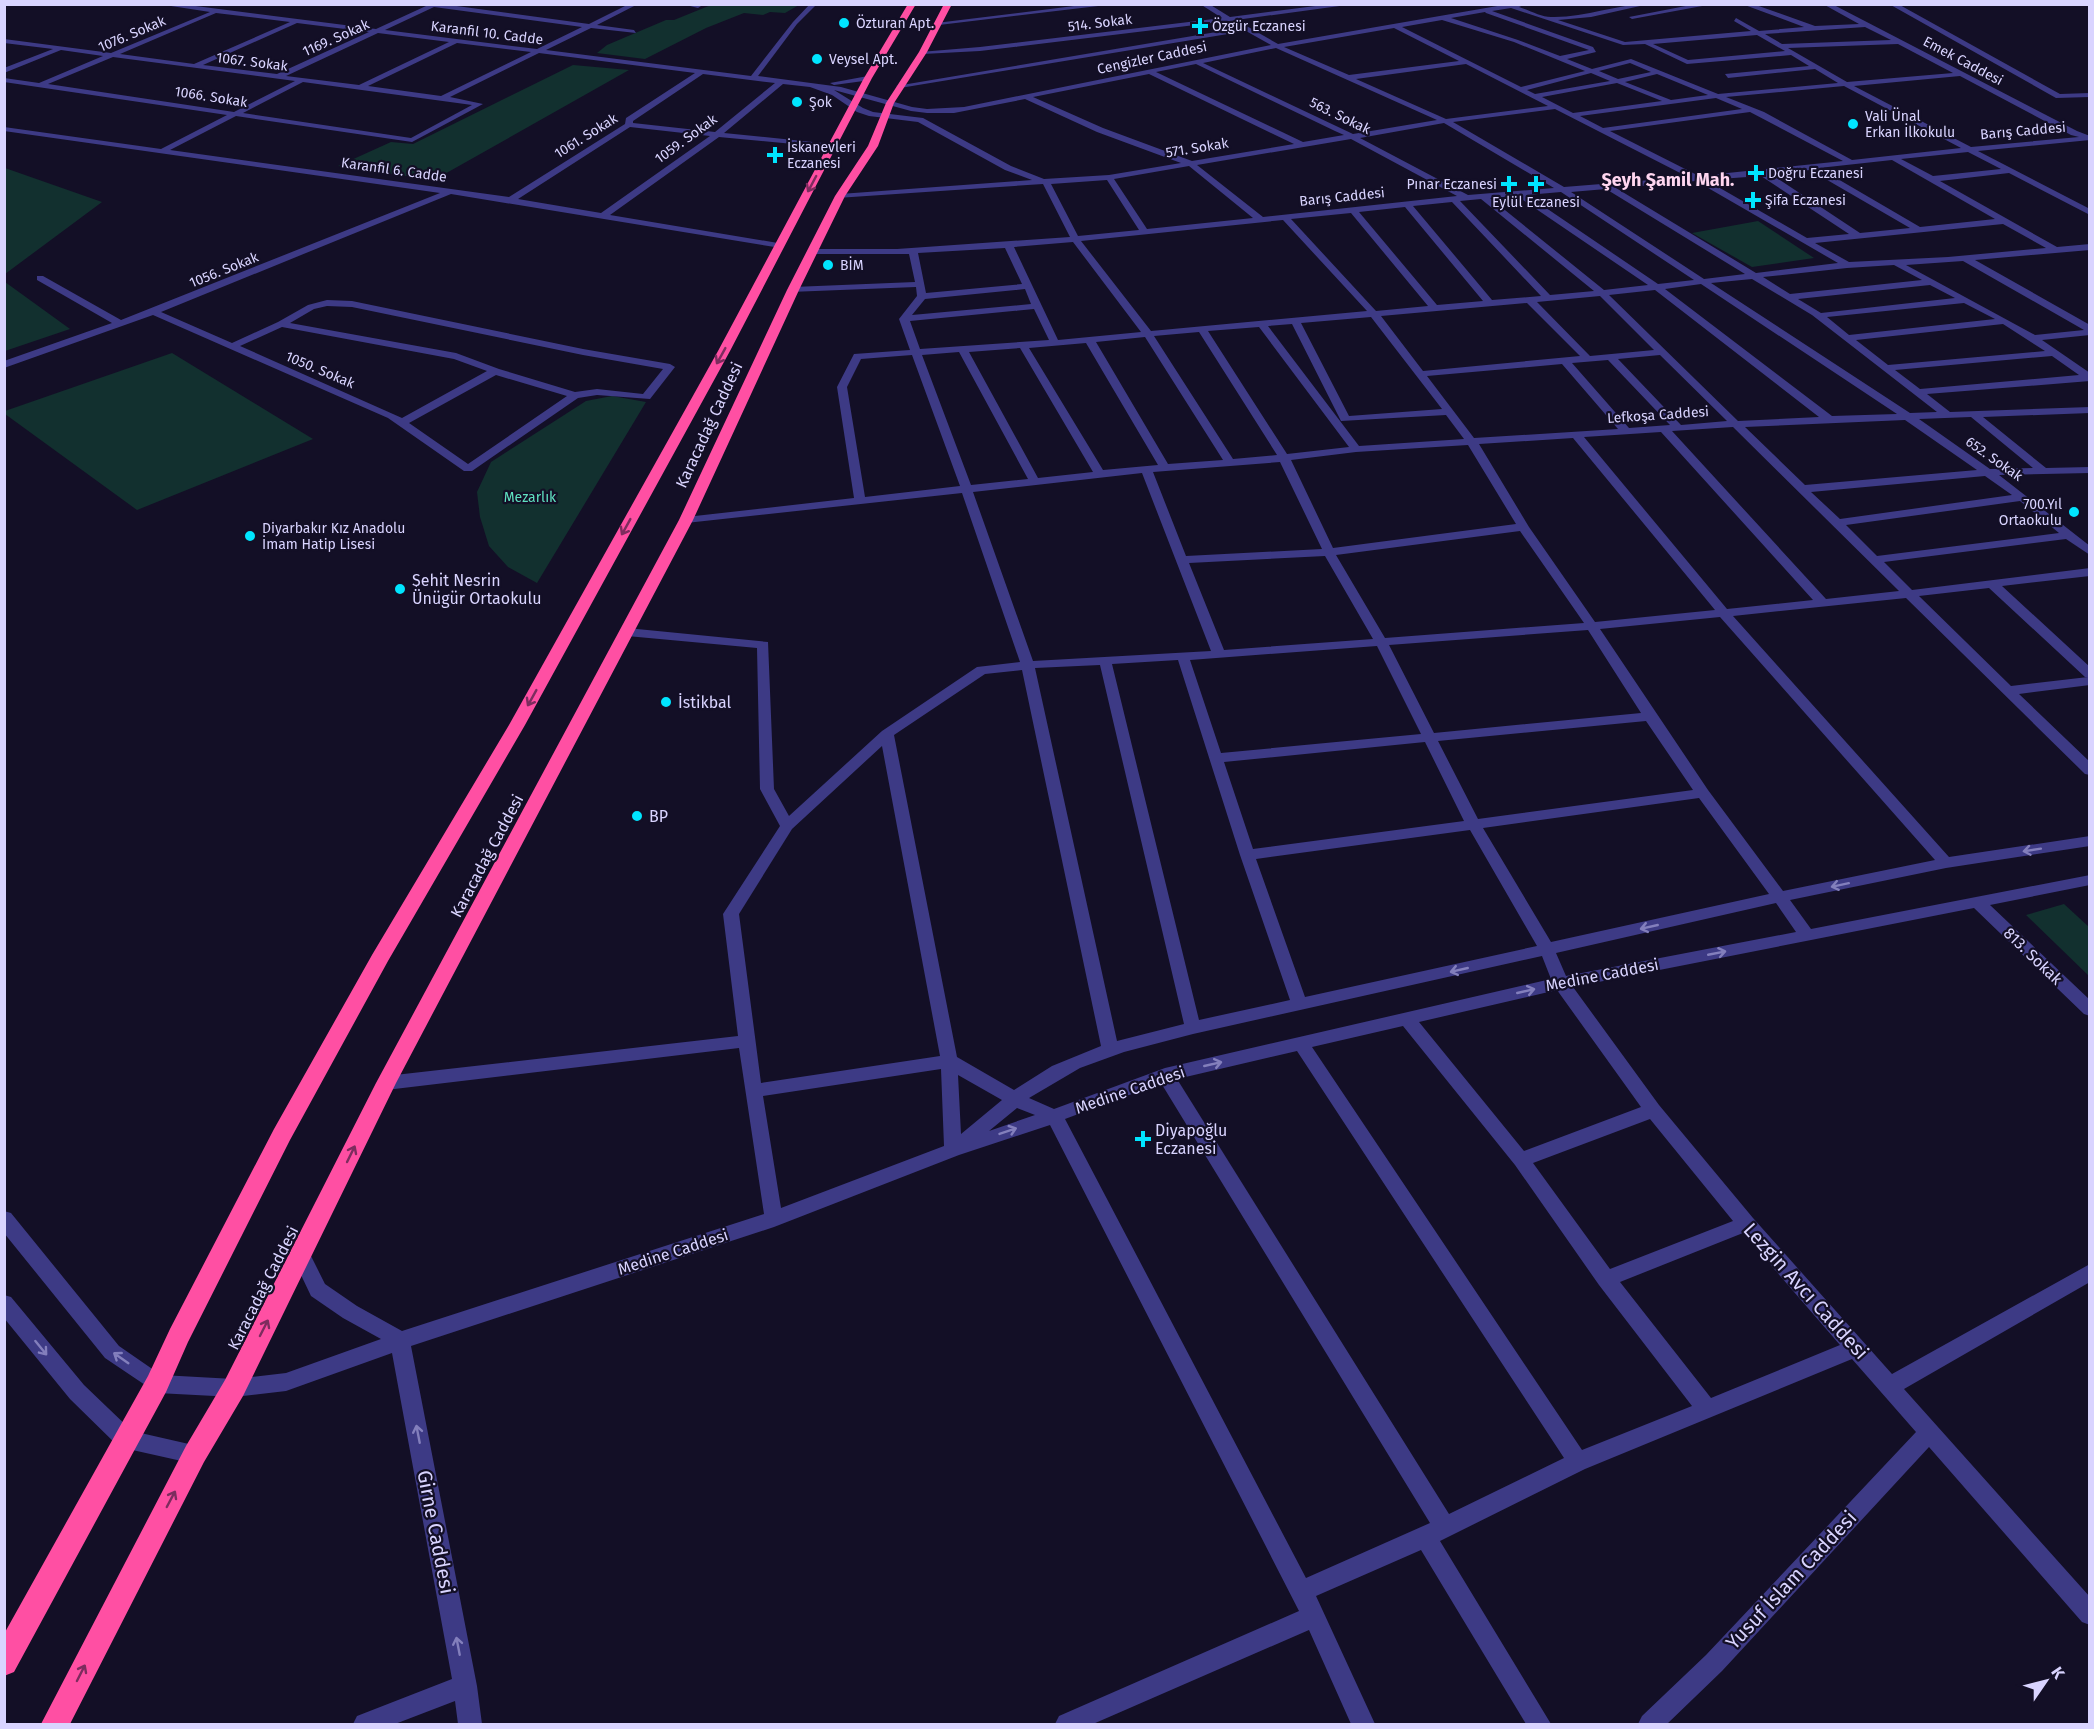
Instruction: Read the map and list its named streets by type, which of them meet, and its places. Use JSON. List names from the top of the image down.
{
  "streets": {
    "highway": ["Karacadağ Caddesi"],
    "street": [
      "514. Sokak",
      "Karanfil 10. Cadde",
      "1076. Sokak",
      "1169. Sokak",
      "Cengizler Caddesi",
      "Emek Caddesi",
      "1067. Sokak",
      "1066. Sokak",
      "563. Sokak",
      "Barış Caddesi",
      "1061. Sokak",
      "1059. Sokak",
      "571. Sokak",
      "Karanfil 6. Cadde",
      "1056. Sokak",
      "1050. Sokak",
      "Lefkoşa Caddesi",
      "652. Sokak",
      "813. Sokak",
      "Medine Caddesi",
      "Lezgin Avcı Caddesi",
      "Girne Caddesi",
      "Yusuf İslam Caddesi"
    ]
  },
  "crossings": [
    ["514. Sokak", "Karacadağ Caddesi"],
    ["514. Sokak", "652. Sokak"],
    ["Karanfil 10. Cadde", "1076. Sokak"],
    ["Karanfil 10. Cadde", "1169. Sokak"],
    ["Karanfil 10. Cadde", "1061. Sokak"],
    ["Karanfil 10. Cadde", "1059. Sokak"],
    ["Karanfil 10. Cadde", "Karacadağ Caddesi"],
    ["1076. Sokak", "1067. Sokak"],
    ["1076. Sokak", "1066. Sokak"],
    ["1169. Sokak", "1067. Sokak"],
    ["Cengizler Caddesi", "563. Sokak"],
    ["Cengizler Caddesi", "Karacadağ Caddesi"],
    ["Cengizler Caddesi", "652. Sokak"],
    ["Emek Caddesi", "Barış Caddesi"],
    ["1067. Sokak", "1066. Sokak"],
    ["563. Sokak", "Barış Caddesi"],
    ["563. Sokak", "571. Sokak"],
    ["Barış Caddesi", "Karacadağ Caddesi"],
    ["Barış Caddesi", "652. Sokak"],
    ["1061. Sokak", "Karanfil 6. Cadde"],
    ["1059. Sokak", "Karanfil 6. Cadde"],
    ["571. Sokak", "Karacadağ Caddesi"],
    ["571. Sokak", "652. Sokak"],
    ["Karanfil 6. Cadde", "1056. Sokak"],
    ["Karanfil 6. Cadde", "Karacadağ Caddesi"],
    ["1056. Sokak", "1050. Sokak"],
    ["Lefkoşa Caddesi", "Karacadağ Caddesi"],
    ["Lefkoşa Caddesi", "652. Sokak"],
    ["Lefkoşa Caddesi", "Lezgin Avcı Caddesi"],
    ["Karacadağ Caddesi", "Medine Caddesi"],
    ["813. Sokak", "Medine Caddesi"],
    ["Medine Caddesi", "Lezgin Avcı Caddesi"],
    ["Medine Caddesi", "Girne Caddesi"],
    ["Lezgin Avcı Caddesi", "Yusuf İslam Caddesi"]
  ],
  "one_way": ["Girne Caddesi"],
  "districts": ["Şeyh Şamil Mah."],
  "parks": ["Mezarlık"],
  "places": {
    "other": [
      "Özturan Apt.",
      "Veysel Apt.",
      "Şok",
      "Vali Ünal Erkan İlkokulu",
      "BİM",
      "700.Yıl Ortaokulu",
      "Diyarbakır Kız Anadolu İmam Hatip Lisesi",
      "Şehit Nesrin Ünügür Ortaokulu",
      "İstikbal",
      "BP"
    ],
    "health": [
      "Özgür Eczanesi",
      "İskanevleri Eczanesi",
      "Doğru Eczanesi",
      "Pınar Eczanesi",
      "Eylül Eczanesi",
      "Şifa Eczanesi",
      "Diyapoğlu Eczanesi"
    ]
  },
  "north": "top right"
}
